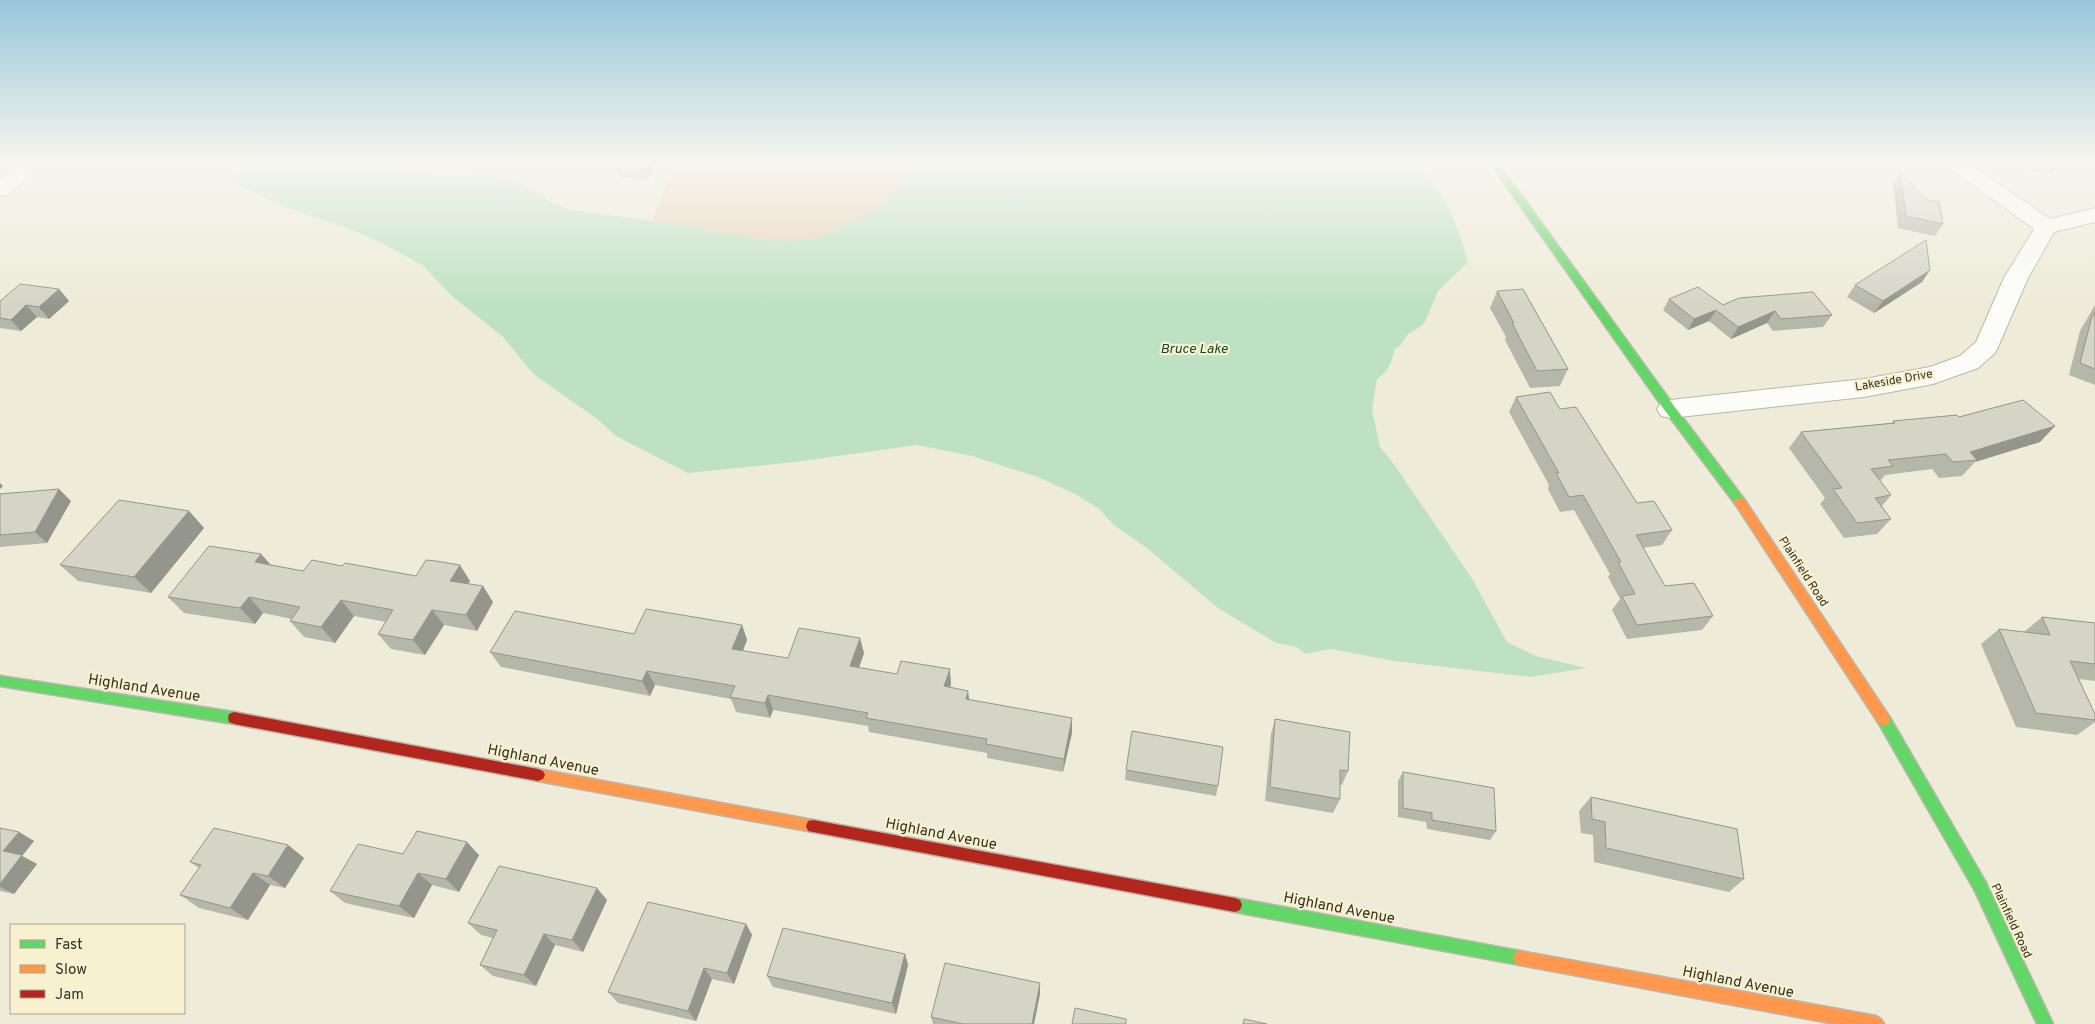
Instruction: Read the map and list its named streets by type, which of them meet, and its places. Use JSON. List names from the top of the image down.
{
  "streets": {
    "street": ["Lakeside Drive", "Plainfield Road", "Highland Avenue"]
  },
  "crossings": [
    ["Lakeside Drive", "Plainfield Road"]
  ],
  "water": ["Bruce Lake"],
  "legend": ["Fast", "Slow", "Jam"]
}
